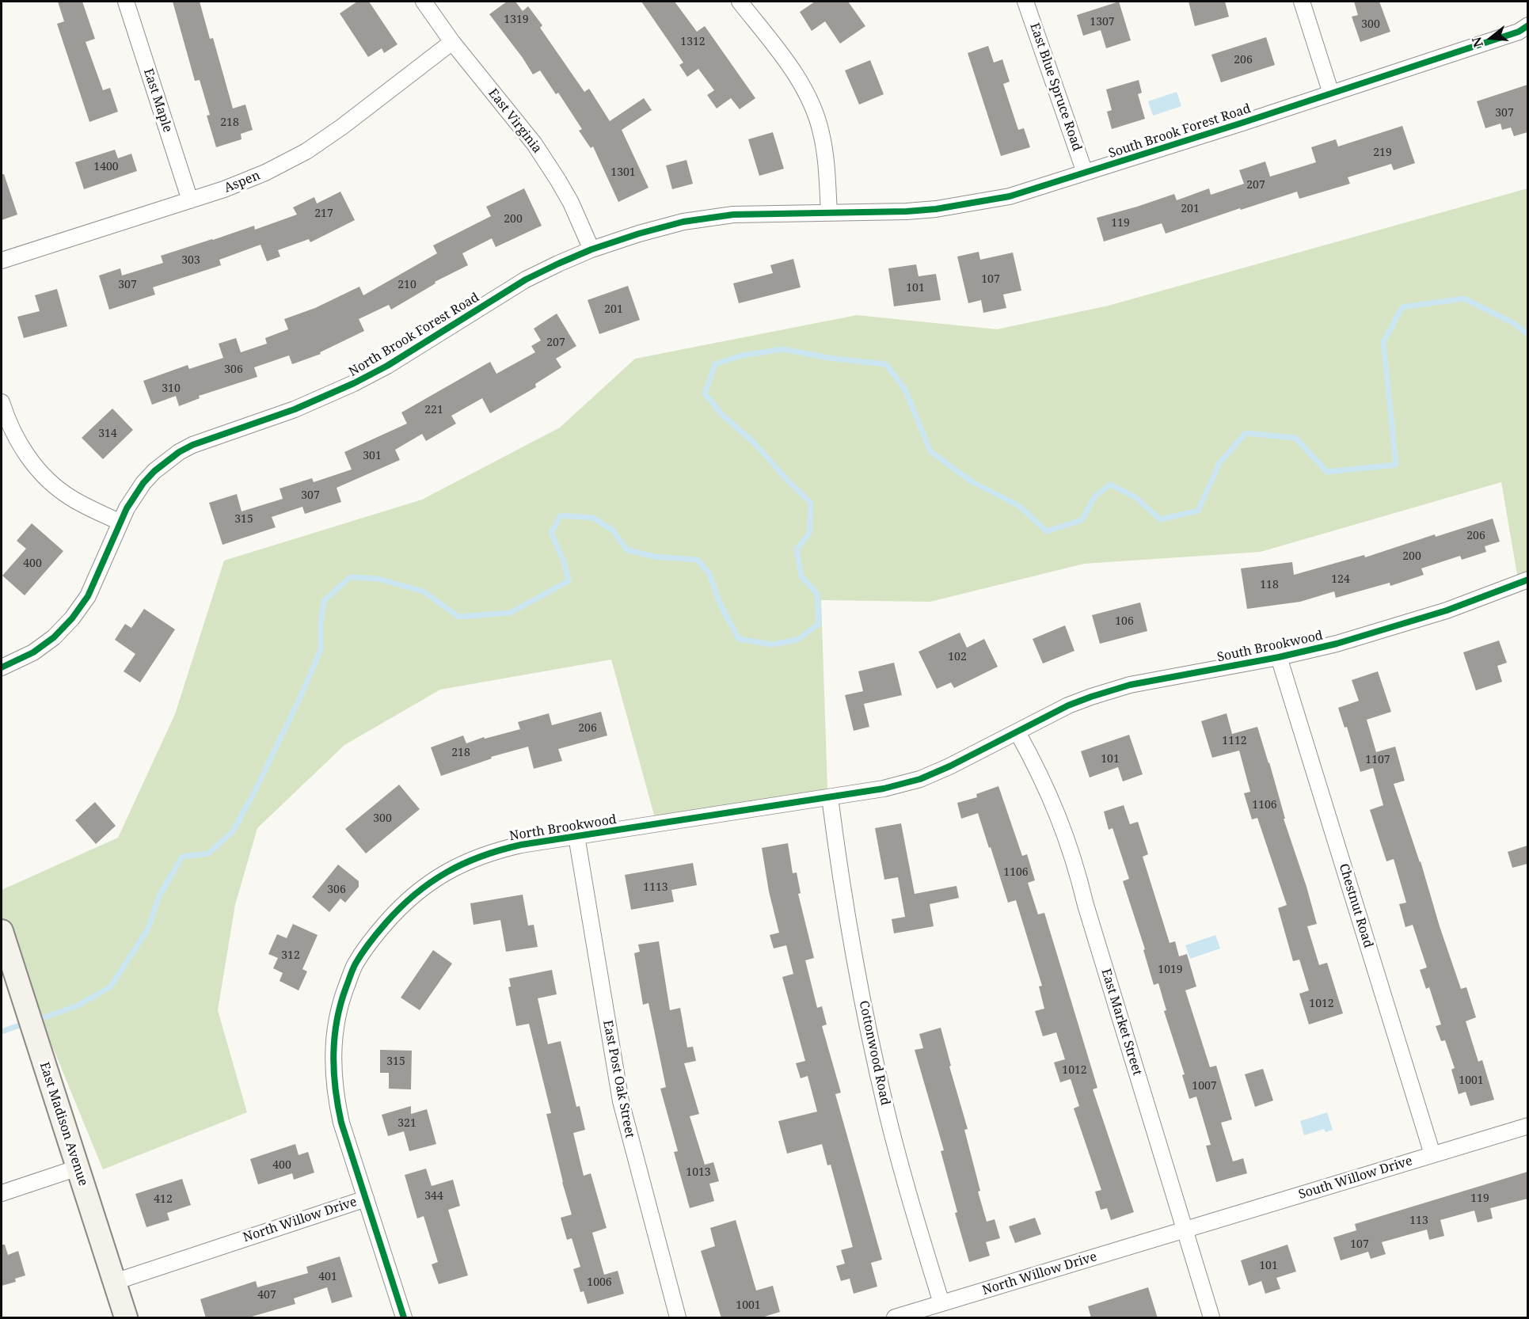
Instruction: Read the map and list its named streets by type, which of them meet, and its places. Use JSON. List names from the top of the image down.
{
  "streets": {
    "main road": ["East Madison Avenue"],
    "street": [
      "East Blue Spruce Road",
      "East Maple",
      "East Virginia",
      "South Brook Forest Road",
      "Aspen",
      "North Brook Forest Road",
      "South Brookwood",
      "North Brookwood",
      "Chestnut Road",
      "East Market Street",
      "Cottonwood Road",
      "East Post Oak Street",
      "South Willow Drive",
      "North Willow Drive"
    ]
  },
  "crossings": [
    ["East Blue Spruce Road", "South Brook Forest Road"],
    ["East Maple", "Aspen"],
    ["East Virginia", "Aspen"],
    ["East Virginia", "North Brook Forest Road"],
    ["South Brook Forest Road", "North Brook Forest Road"],
    ["South Brookwood", "North Brookwood"],
    ["South Brookwood", "Chestnut Road"],
    ["South Brookwood", "East Market Street"],
    ["North Brookwood", "East Market Street"],
    ["North Brookwood", "Cottonwood Road"],
    ["North Brookwood", "East Post Oak Street"],
    ["North Brookwood", "North Willow Drive"],
    ["Chestnut Road", "South Willow Drive"],
    ["East Market Street", "South Willow Drive"],
    ["East Market Street", "North Willow Drive"],
    ["Cottonwood Road", "North Willow Drive"],
    ["East Madison Avenue", "North Willow Drive"],
    ["South Willow Drive", "North Willow Drive"]
  ],
  "house_numbers": [
    "1319",
    "1307",
    "300",
    "1312",
    "206",
    "307",
    "218",
    "219",
    "1400",
    "1301",
    "207",
    "201",
    "217",
    "200",
    "119",
    "303",
    "107",
    "307",
    "210",
    "101",
    "201",
    "207",
    "306",
    "310",
    "221",
    "314",
    "301",
    "307",
    "315",
    "206",
    "200",
    "400",
    "124",
    "118",
    "106",
    "102",
    "206",
    "1112",
    "218",
    "101",
    "1107",
    "1106",
    "300",
    "1106",
    "1113",
    "306",
    "312",
    "1019",
    "1012",
    "315",
    "1012",
    "1001",
    "1007",
    "321",
    "400",
    "1013",
    "344",
    "119",
    "412",
    "113",
    "107",
    "101",
    "401",
    "1006",
    "407",
    "1001"
  ],
  "north": "left"
}
